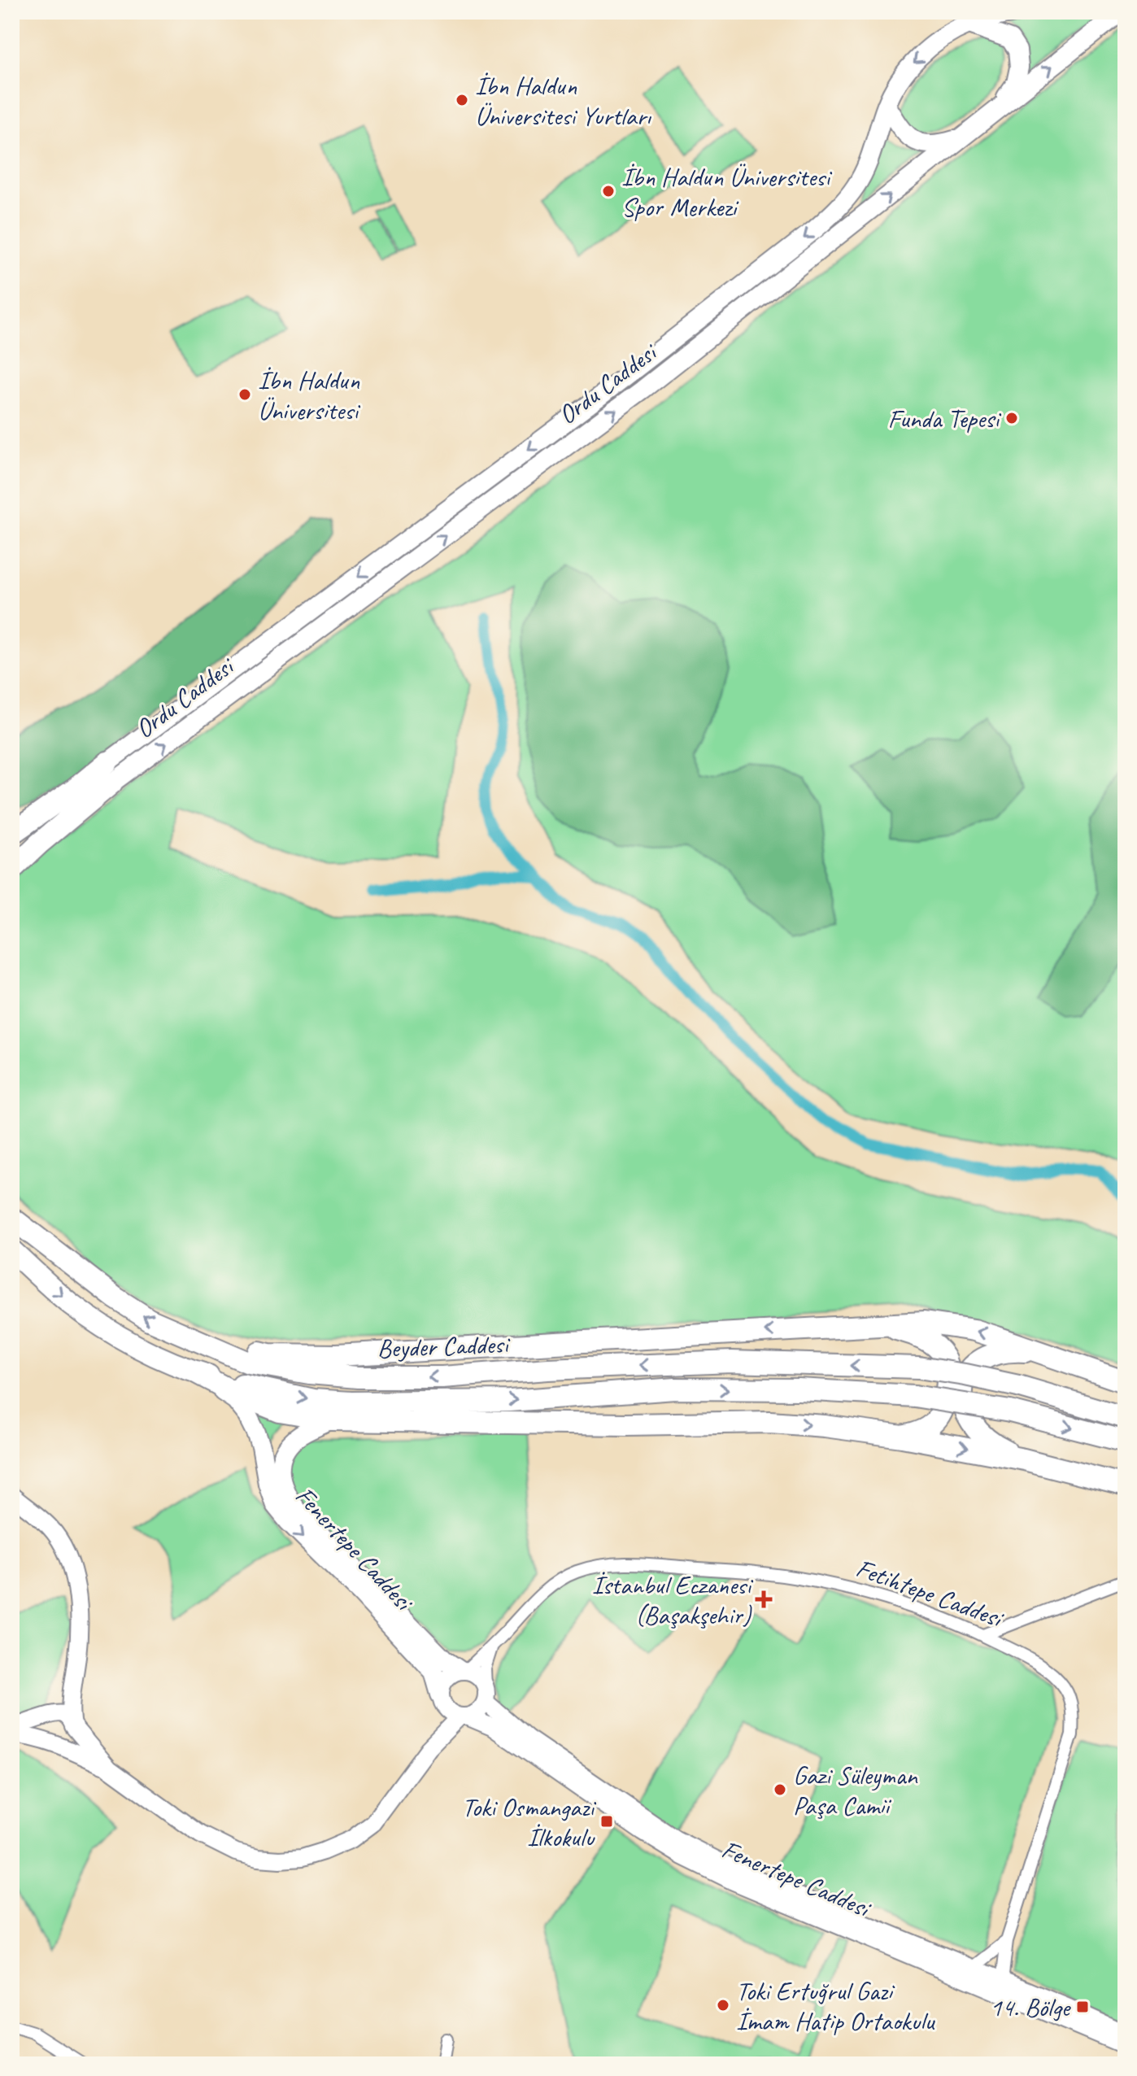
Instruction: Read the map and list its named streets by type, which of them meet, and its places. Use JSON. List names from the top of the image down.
{
  "streets": {
    "highway": ["Beyder Caddesi"],
    "main road": ["Ordu Caddesi", "Fenertepe Caddesi"],
    "street": ["Fetihtepe Caddesi"]
  },
  "crossings": [
    ["Beyder Caddesi", "Fenertepe Caddesi"],
    ["Fenertepe Caddesi", "Fetihtepe Caddesi"]
  ],
  "places": {
    "other": [
      "İbn Haldun Üniversitesi Yurtları",
      "İbn Haldun Üniversitesi Spor Merkezi",
      "İbn Haldun Üniversitesi",
      "Funda Tepesi",
      "Gazi Süleyman Paşa Camii",
      "Toki Ertuğrul Gazi İmam Hatip Ortaokulu"
    ],
    "health": ["İstanbul Eczanesi (Başakşehir)"],
    "transit": ["Toki Osmangazi İlkokulu", "14. Bölge"]
  }
}
